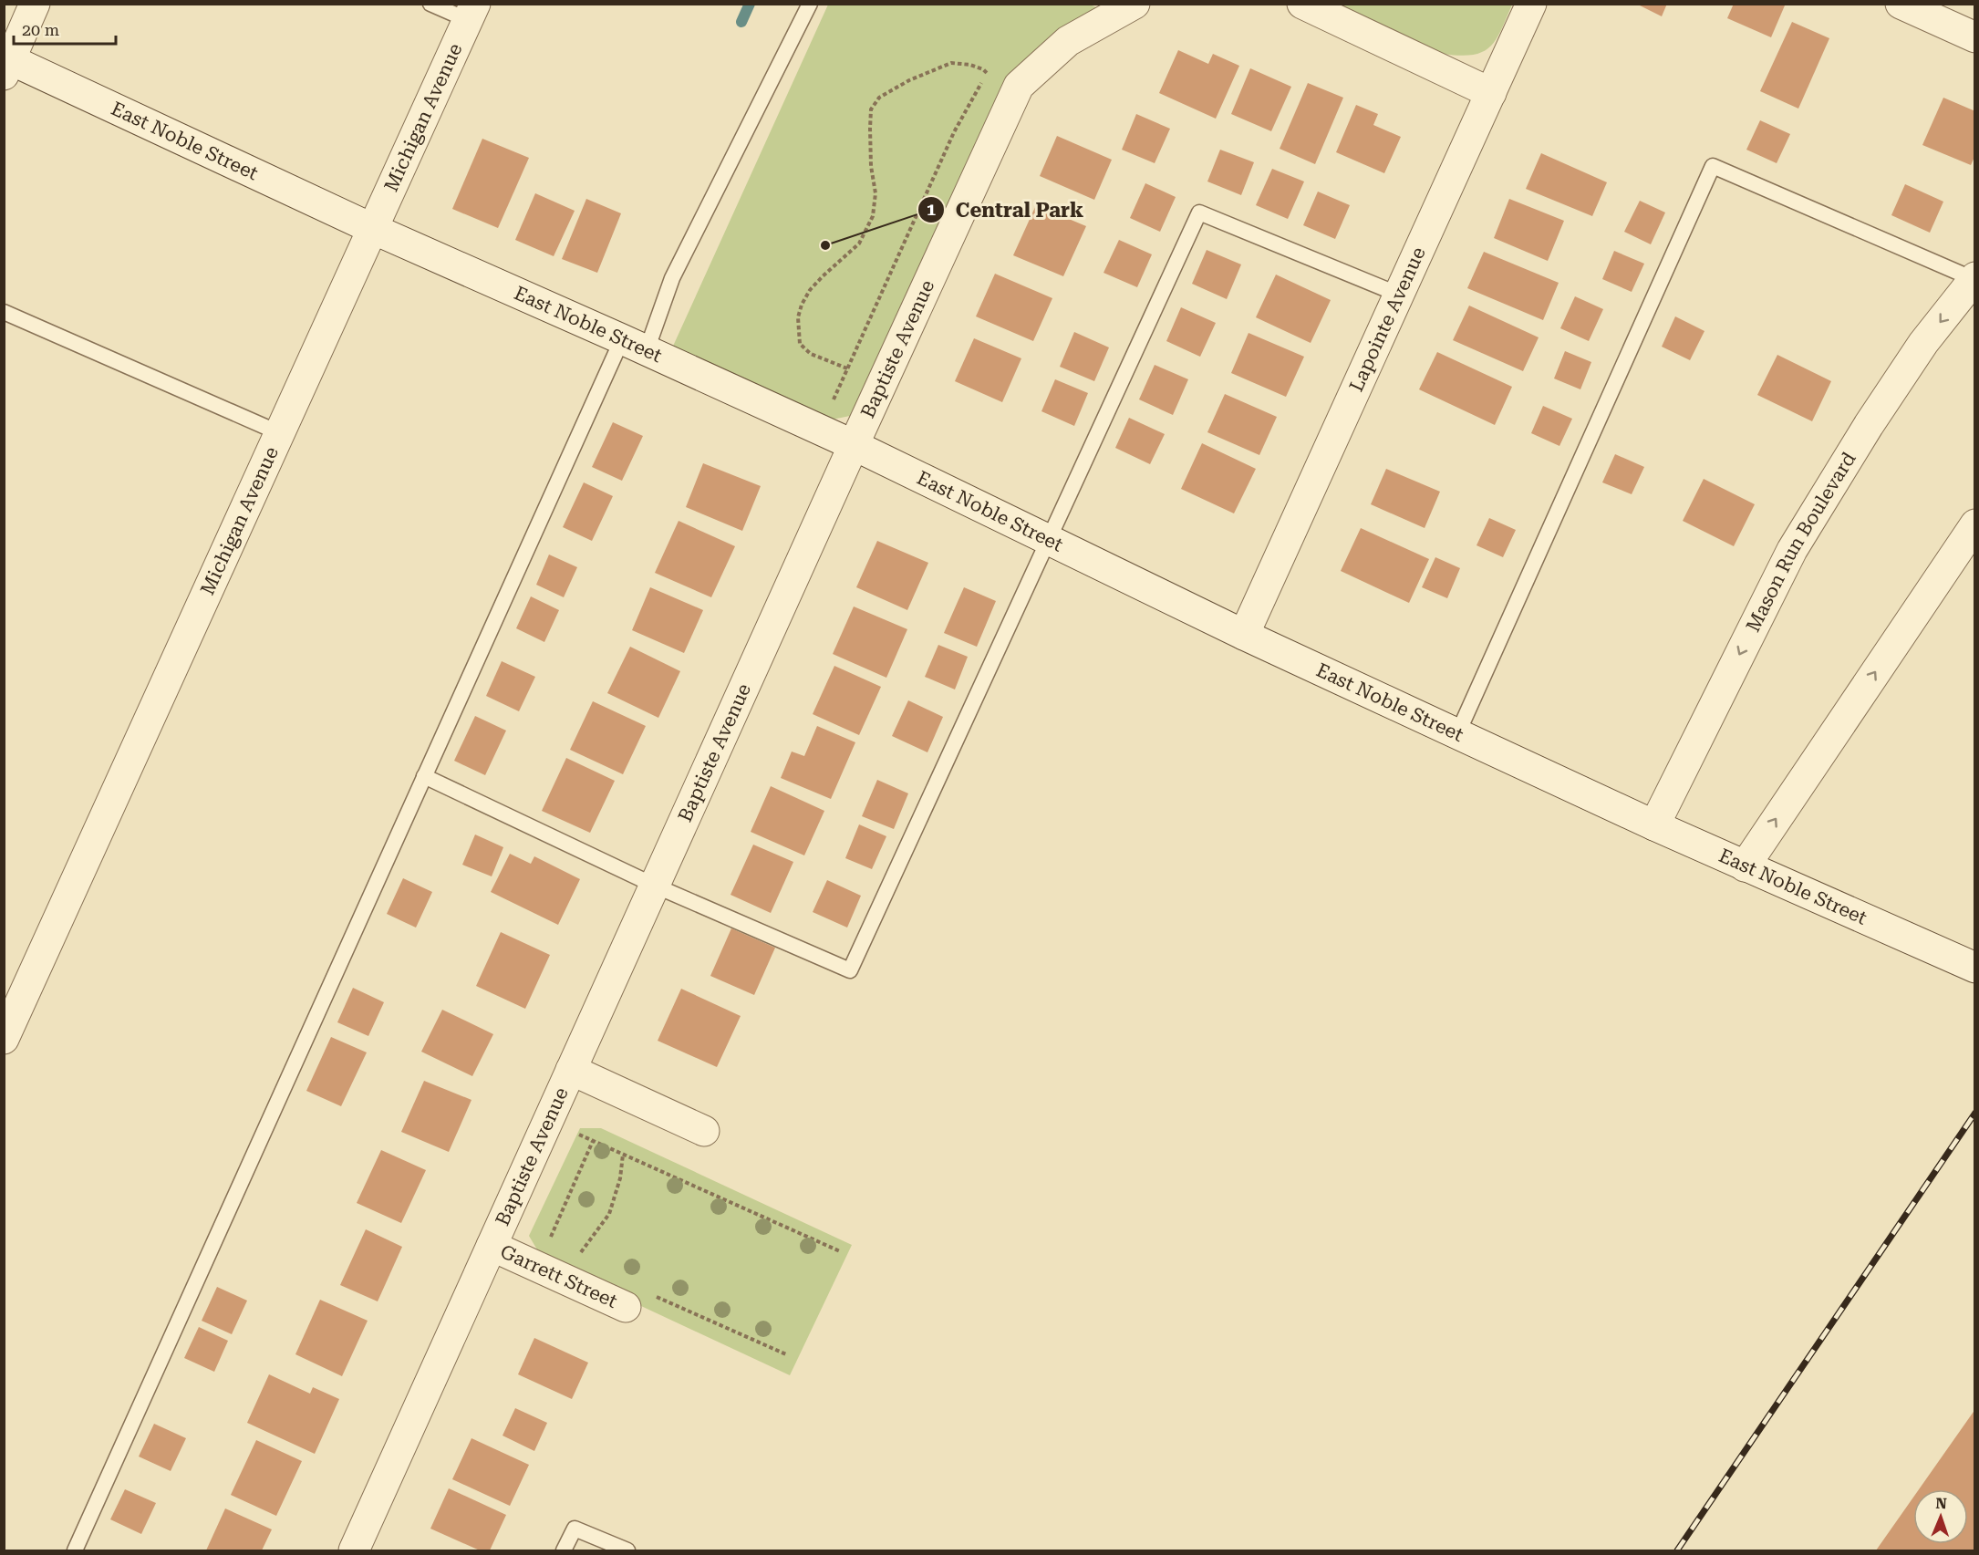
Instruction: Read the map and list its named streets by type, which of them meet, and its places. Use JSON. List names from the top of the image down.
{
  "streets": {
    "street": [
      "Michigan Avenue",
      "East Noble Street",
      "Lapointe Avenue",
      "Baptiste Avenue",
      "Mason Run Boulevard",
      "Garrett Street"
    ]
  },
  "crossings": [
    ["Michigan Avenue", "East Noble Street"],
    ["East Noble Street", "Lapointe Avenue"],
    ["East Noble Street", "Baptiste Avenue"],
    ["East Noble Street", "Mason Run Boulevard"],
    ["Baptiste Avenue", "Garrett Street"]
  ],
  "places": ["Central Park"],
  "scale_bar": "20 m",
  "north": "top"
}
